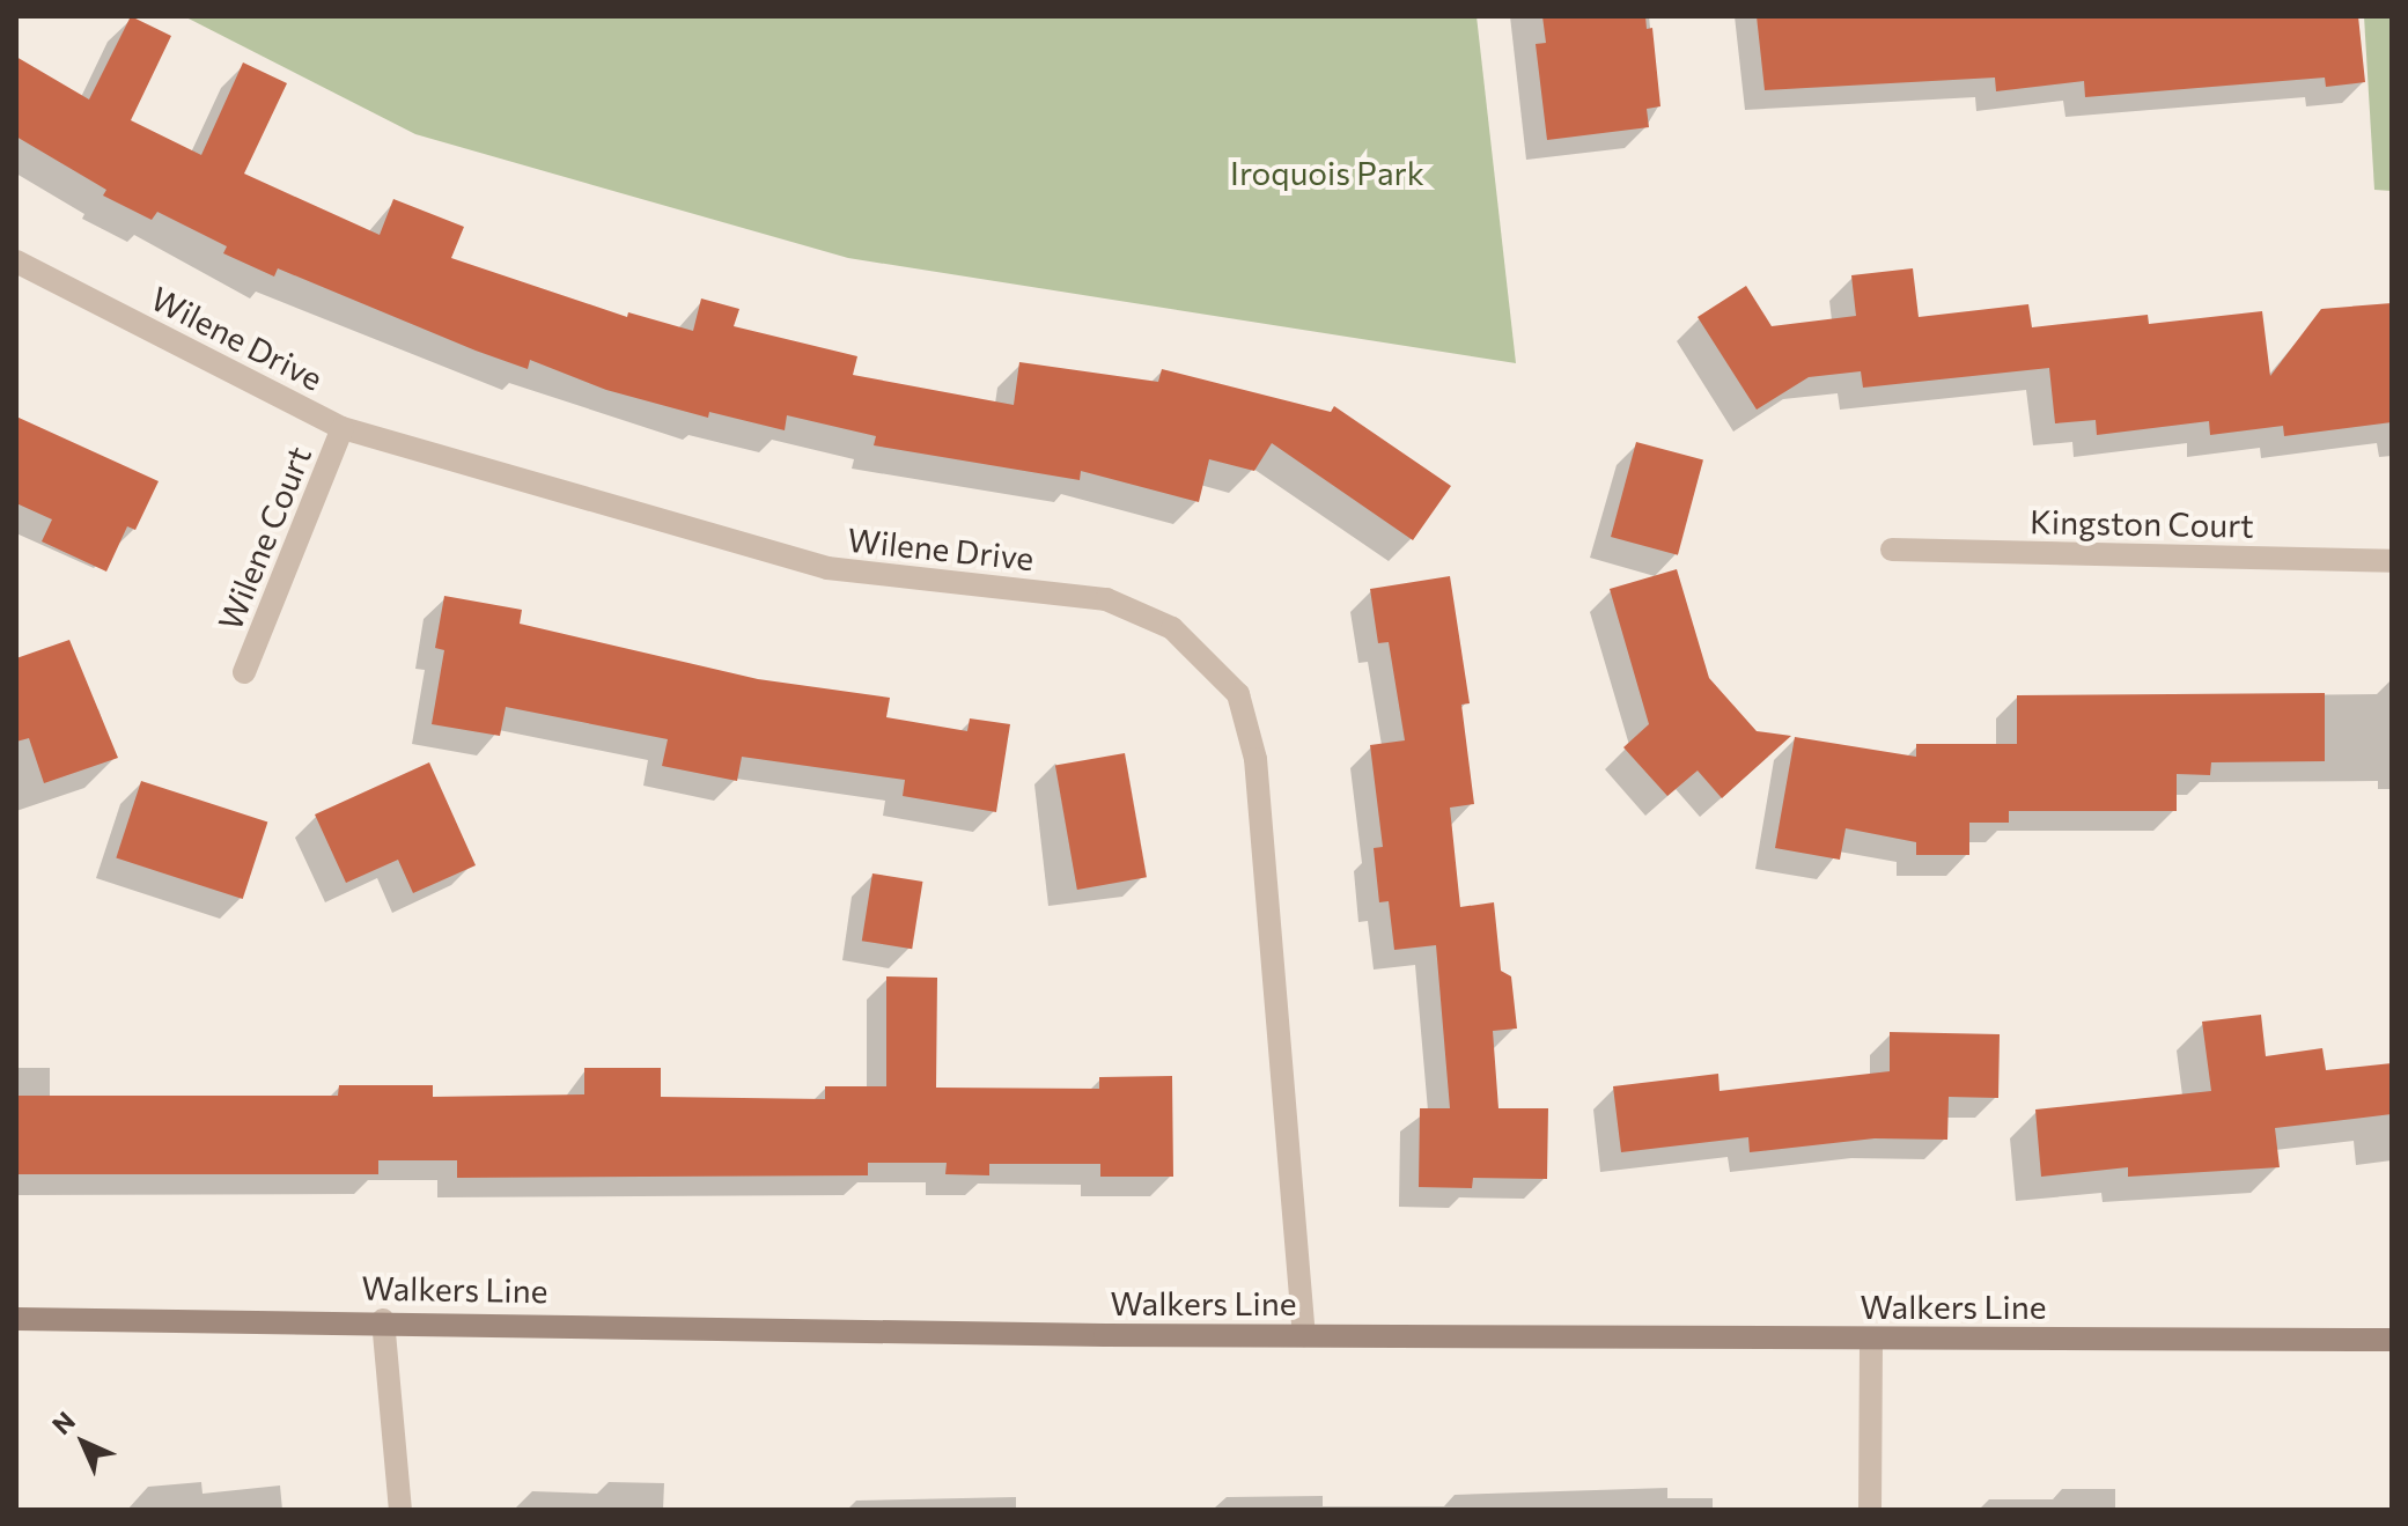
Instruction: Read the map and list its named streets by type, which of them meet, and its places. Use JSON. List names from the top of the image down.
{
  "streets": {
    "main road": ["Walkers Line"],
    "street": ["Wilene Drive", "Kingston Court", "Wilene Court"]
  },
  "crossings": [
    ["Wilene Drive", "Wilene Court"],
    ["Wilene Drive", "Walkers Line"]
  ],
  "parks": ["Iroquois Park"],
  "north": "top left"
}
